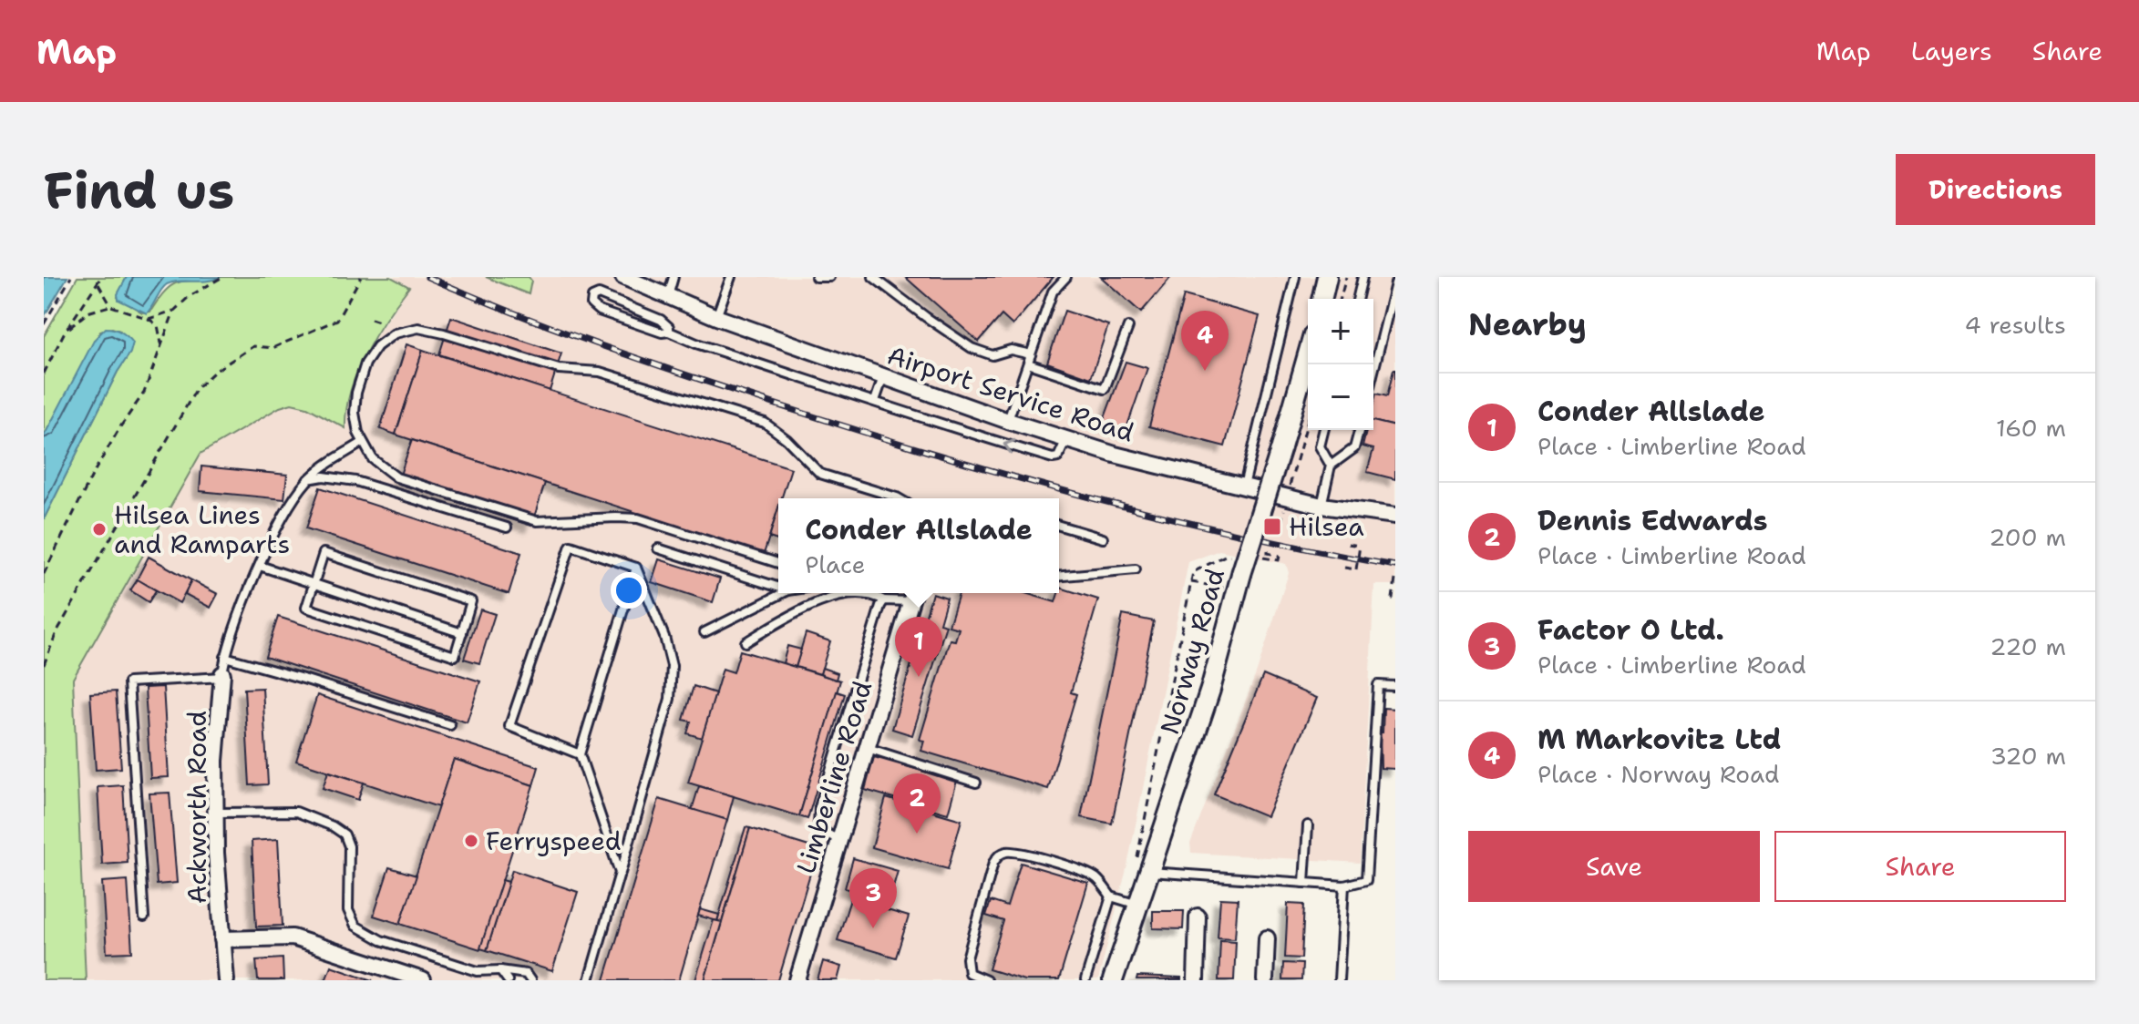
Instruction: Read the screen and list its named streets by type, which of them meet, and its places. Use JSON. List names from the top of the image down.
{
  "streets": {
    "street": [
      "Airport Service Road",
      "Norway Road",
      "Limberline Road",
      "Ackworth Road"
    ]
  },
  "places": {
    "transit": ["Hilsea"],
    "other": ["Hilsea Lines and Ramparts", "Ferryspeed"]
  },
  "page": {
    "header": "Map",
    "nav": ["Map", "Layers", "Share"],
    "buttons": [
      "Directions",
      ["Save", "Share"]
    ],
    "title": "Find us",
    "heading": ["Nearby", "4 results"],
    "map_buttons": ["+", "−"],
    "pins": [
      "4",
      "1",
      "2",
      "3"
    ],
    "list": [
      {
        "mark": "1",
        "name": "Conder Allslade",
        "note": "Place · Limberline Road",
        "value": "160 m"
      },
      {
        "mark": "2",
        "name": "Dennis Edwards",
        "note": "Place · Limberline Road",
        "value": "200 m"
      },
      {
        "mark": "3",
        "name": "Factor O Ltd.",
        "note": "Place · Limberline Road",
        "value": "220 m"
      },
      {
        "mark": "4",
        "name": "M Markovitz Ltd",
        "note": "Place · Norway Road",
        "value": "320 m"
      }
    ],
    "popup": ["Conder Allslade", "Place"]
  }
}
